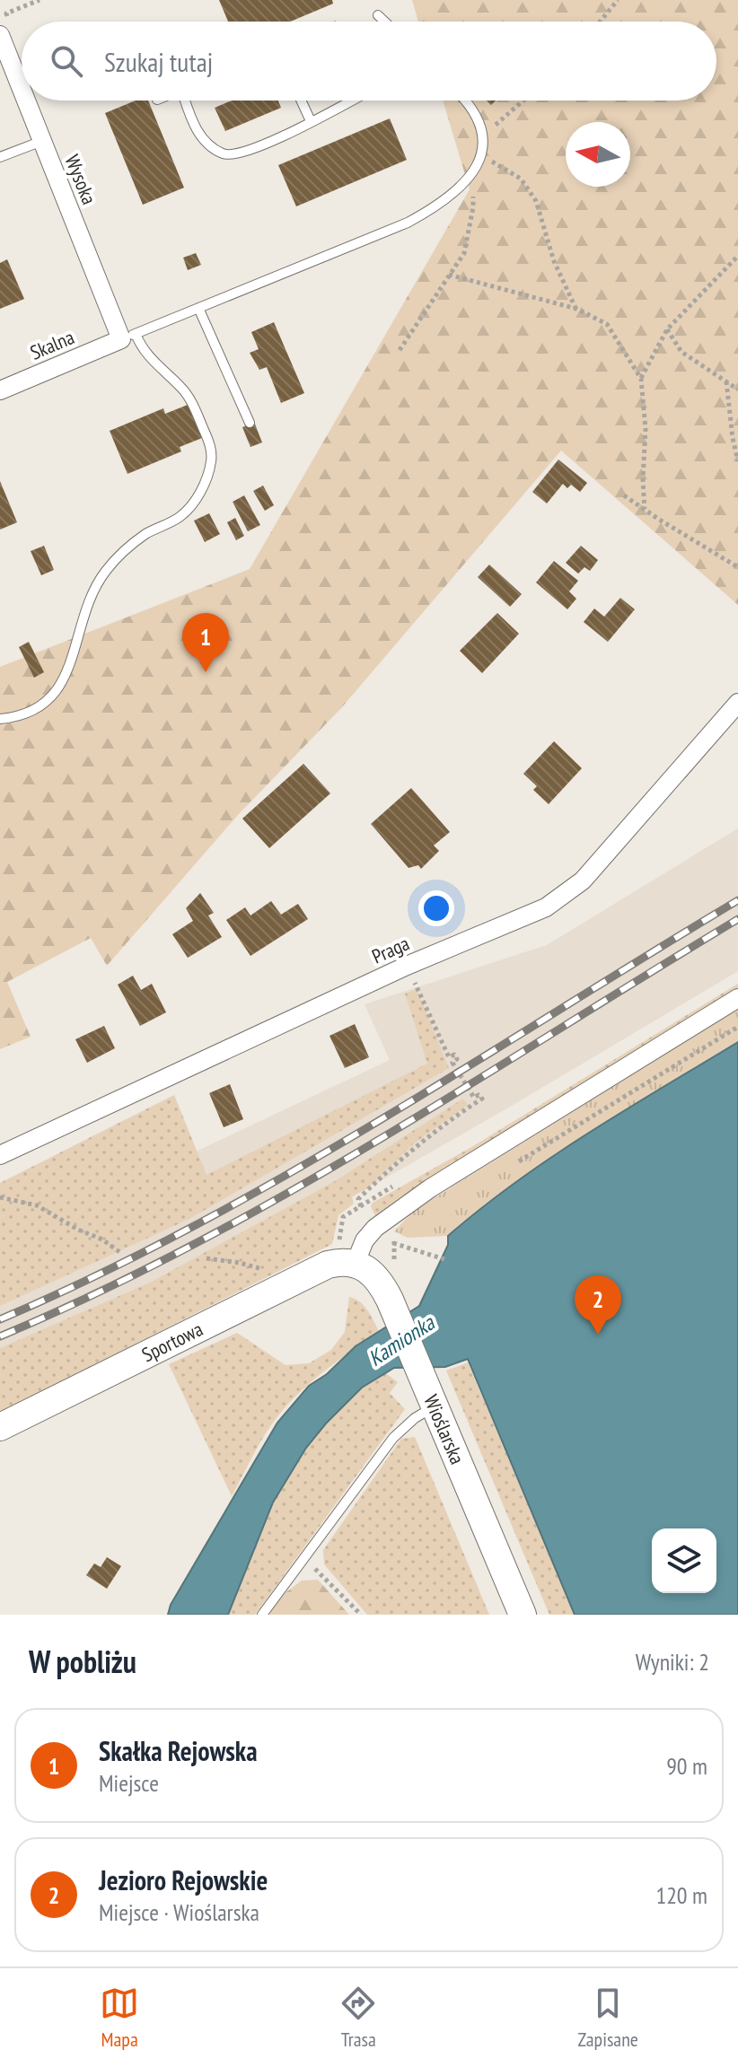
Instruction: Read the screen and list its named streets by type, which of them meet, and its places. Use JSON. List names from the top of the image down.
{
  "streets": {
    "street": [
      "Wysoka",
      "Skalna",
      "Praga",
      "Sportowa",
      "Wioślarska"
    ]
  },
  "crossings": [
    ["Wysoka", "Skalna"],
    ["Sportowa", "Wioślarska"]
  ],
  "water": ["Kamionka"],
  "north": "left",
  "page": {
    "search": "Szukaj tutaj",
    "pins": ["1", "2"],
    "heading": ["W pobliżu", "Wyniki: 2"],
    "list": [
      {
        "mark": "1",
        "name": "Skałka Rejowska",
        "note": "Miejsce",
        "value": "90 m"
      },
      {
        "mark": "2",
        "name": "Jezioro Rejowskie",
        "note": "Miejsce · Wioślarska",
        "value": "120 m"
      }
    ],
    "nav": ["Mapa", "Trasa", "Zapisane"]
  }
}
